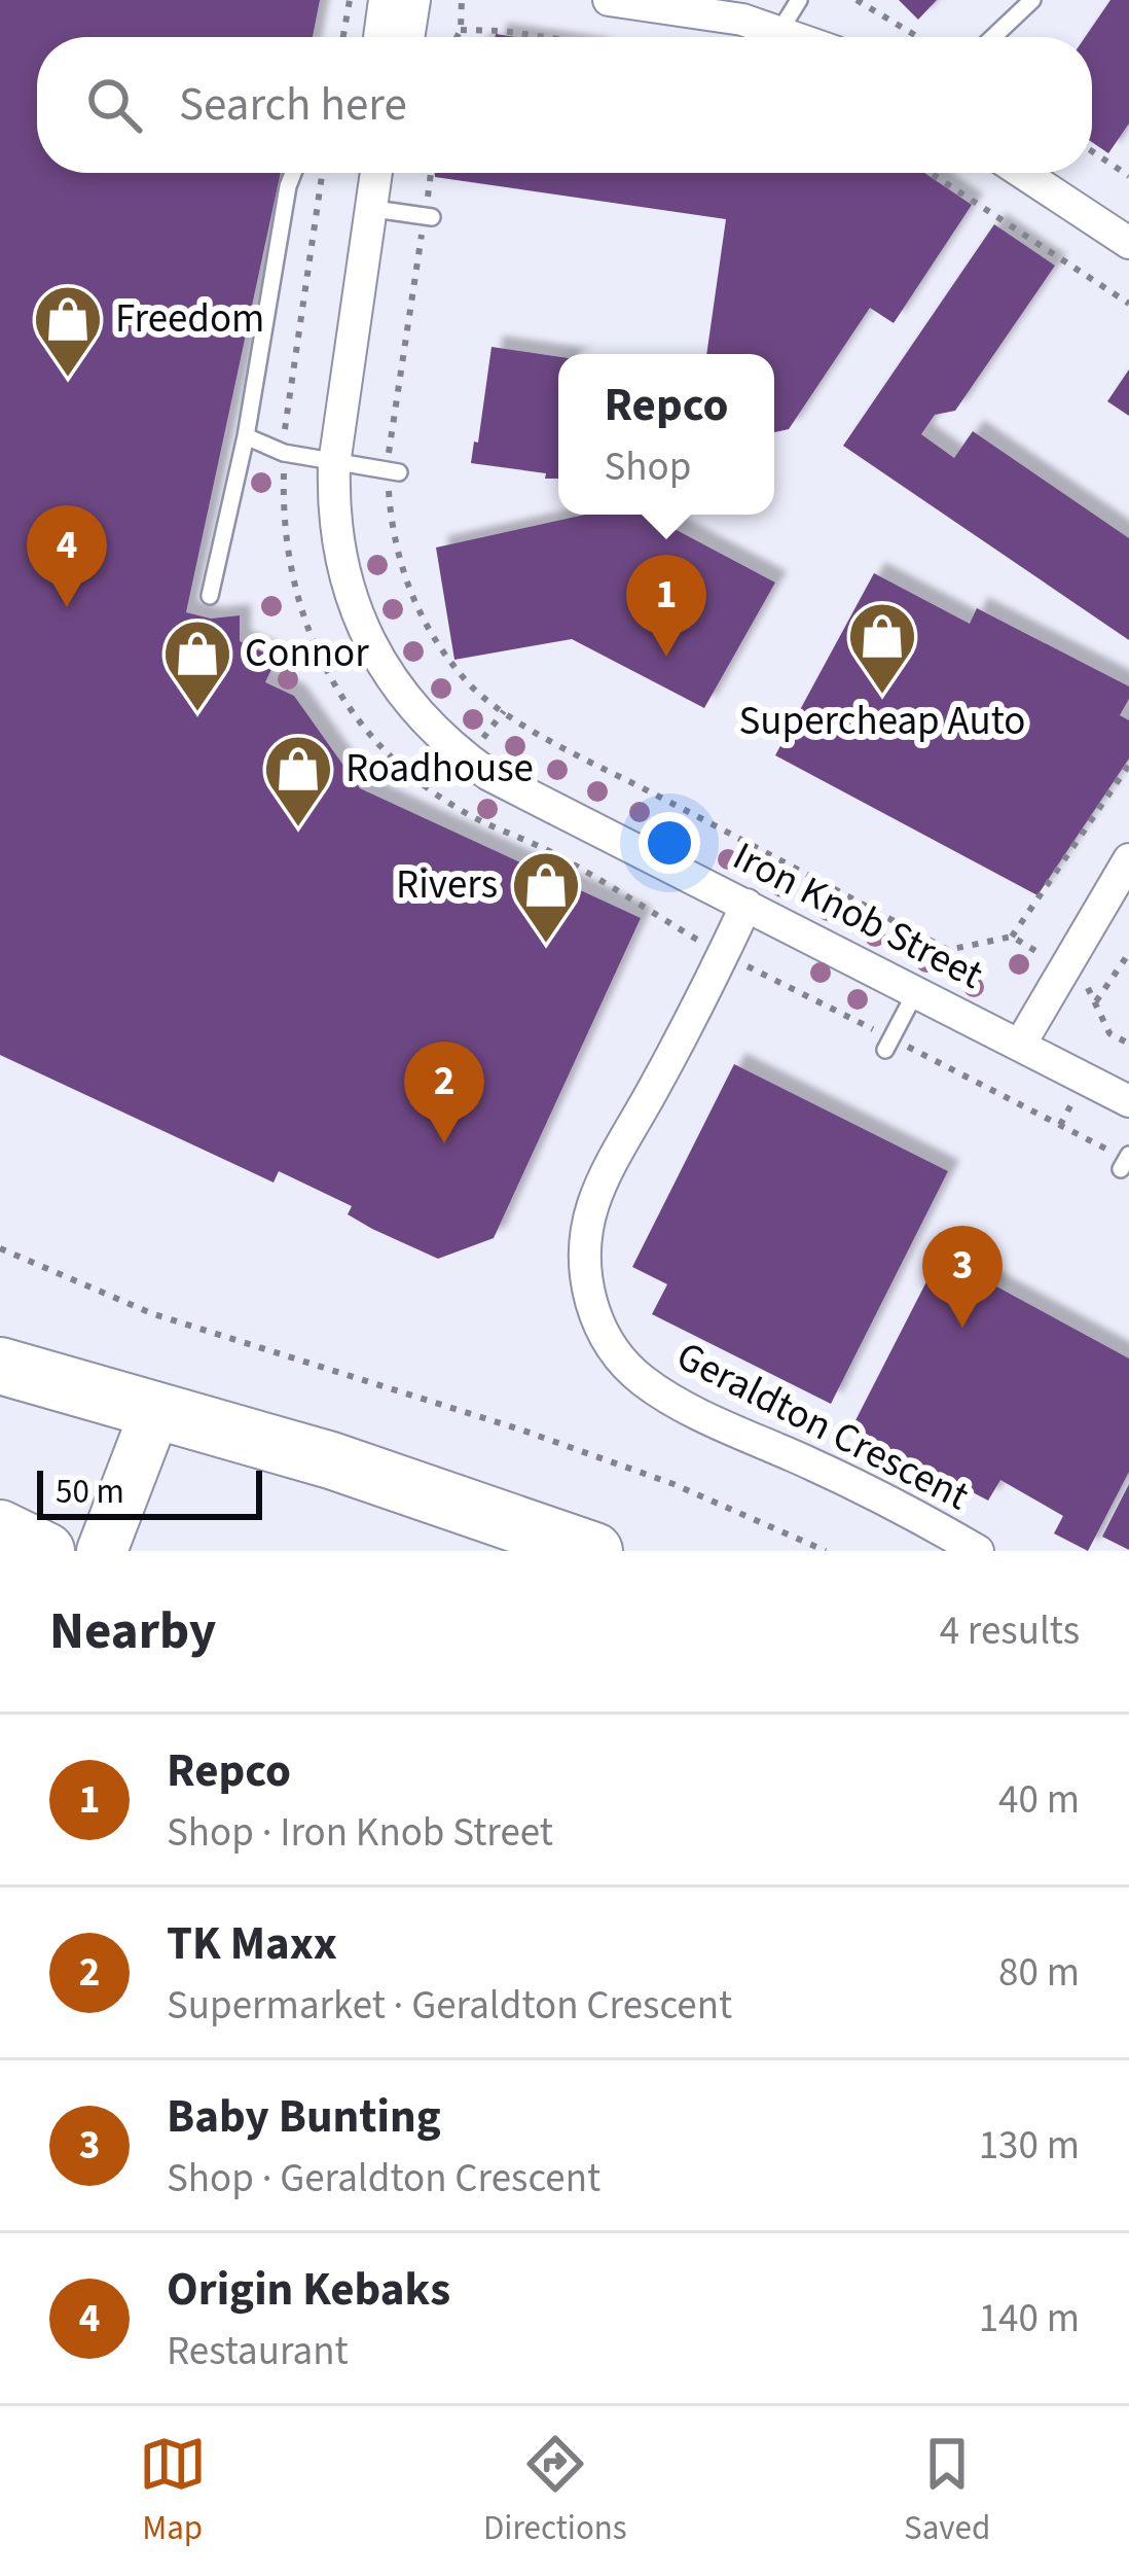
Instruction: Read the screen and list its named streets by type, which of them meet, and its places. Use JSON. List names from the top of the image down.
{
  "streets": {
    "street": ["Iron Knob Street", "Geraldton Crescent"]
  },
  "crossings": [
    ["Iron Knob Street", "Geraldton Crescent"]
  ],
  "places": {
    "shop": [
      "Freedom",
      "Supercheap Auto",
      "Connor",
      "Roadhouse",
      "Rivers"
    ]
  },
  "scale_bar": "50 m",
  "page": {
    "search": "Search here",
    "popup": ["Repco", "Shop"],
    "pins": [
      "4",
      "1",
      "2",
      "3"
    ],
    "scale": "50 m",
    "heading": ["Nearby", "4 results"],
    "list": [
      {
        "mark": "1",
        "name": "Repco",
        "note": "Shop · Iron Knob Street",
        "value": "40 m"
      },
      {
        "mark": "2",
        "name": "TK Maxx",
        "note": "Supermarket · Geraldton Crescent",
        "value": "80 m"
      },
      {
        "mark": "3",
        "name": "Baby Bunting",
        "note": "Shop · Geraldton Crescent",
        "value": "130 m"
      },
      {
        "mark": "4",
        "name": "Origin Kebaks",
        "note": "Restaurant",
        "value": "140 m"
      }
    ],
    "nav": ["Map", "Directions", "Saved"]
  }
}
